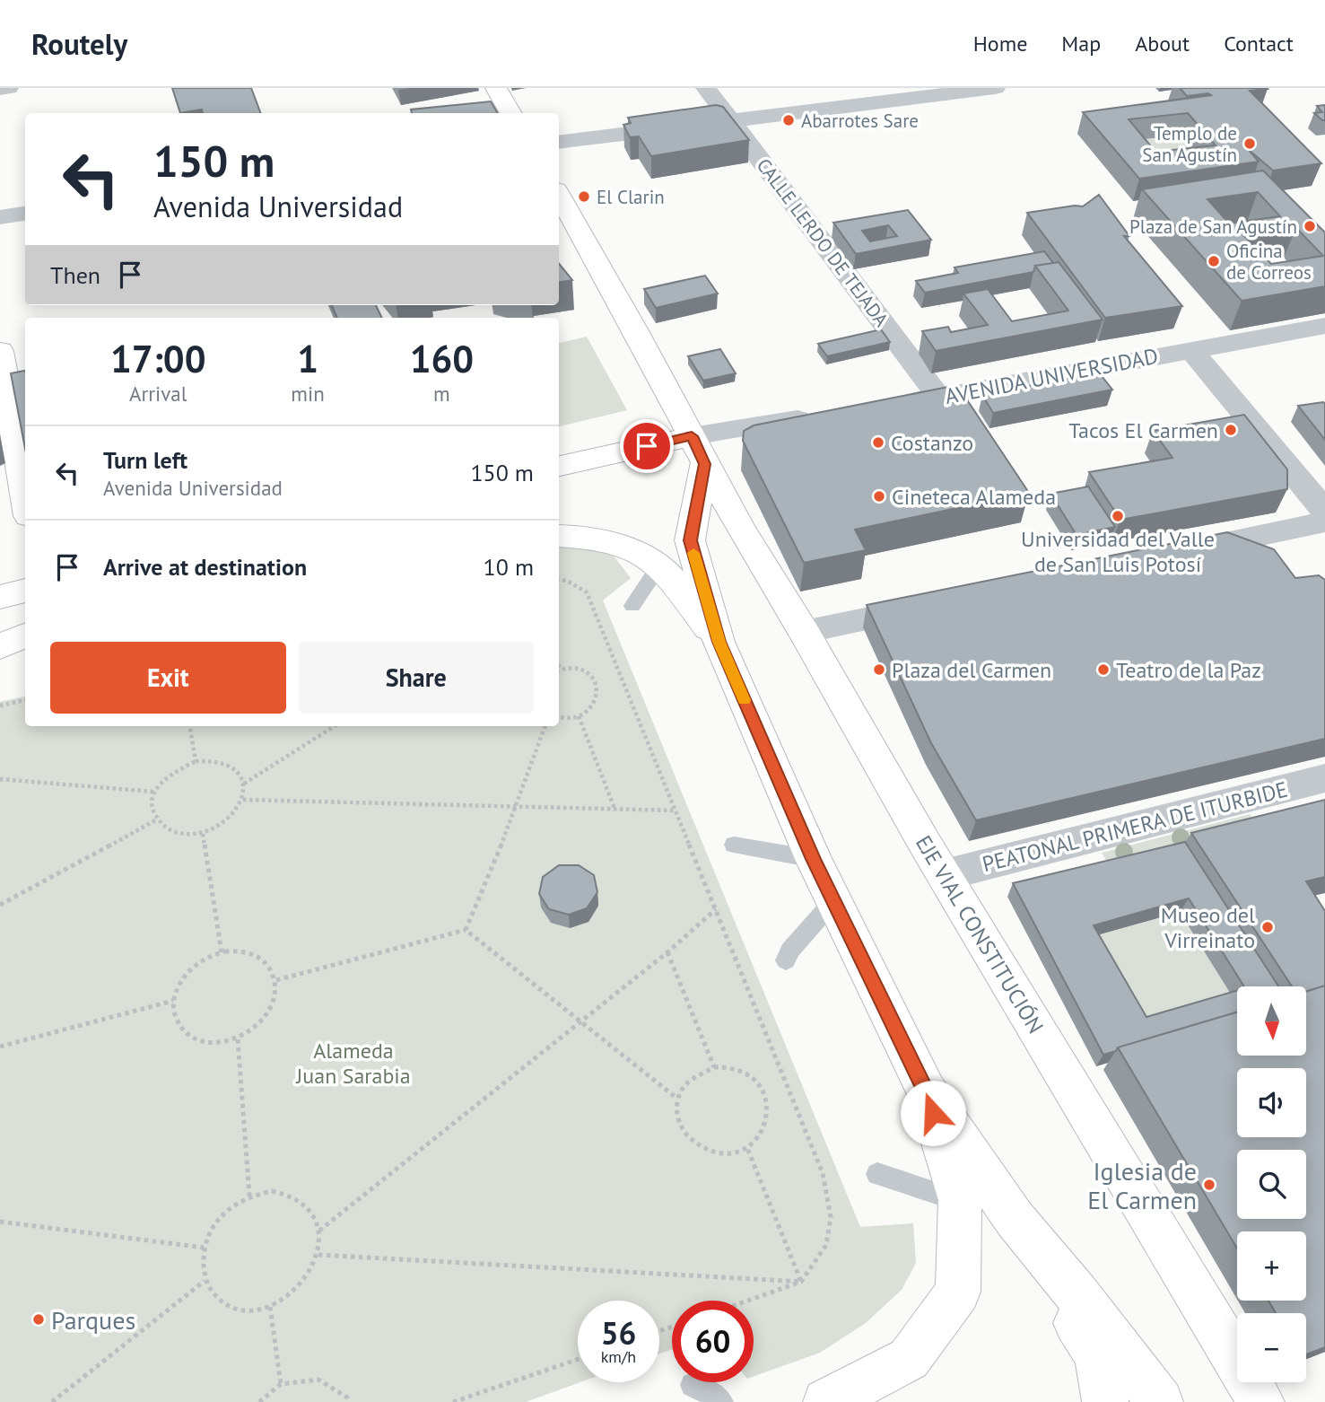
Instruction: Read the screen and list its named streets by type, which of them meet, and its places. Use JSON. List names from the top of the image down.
{
  "streets": {
    "main road": ["EJE VIAL CONSTITUCIÓN"],
    "street": ["CALLE LERDO DE TEJADA", "AVENIDA UNIVERSIDAD", "PEATONAL PRIMERA DE ITURBIDE"]
  },
  "crossings": [
    ["CALLE LERDO DE TEJADA", "AVENIDA UNIVERSIDAD"],
    ["PEATONAL PRIMERA DE ITURBIDE", "EJE VIAL CONSTITUCIÓN"]
  ],
  "parks": ["Alameda Juan Sarabia"],
  "places": [
    "Abarrotes Sare",
    "Templo de San Agustín",
    "El Clarin",
    "Plaza de San Agustín",
    "Oficina de Correos",
    "Tacos El Carmen",
    "Costanzo",
    "Cineteca Alameda",
    "Universidad del Valle de San Luis Potosí",
    "Plaza del Carmen",
    "Teatro de la Paz",
    "Museo del Virreinato",
    "Iglesia de El Carmen",
    "Parques"
  ],
  "north": "bottom",
  "page": {
    "header": "Routely",
    "nav": [
      "Home",
      "Map",
      "About",
      "Contact"
    ],
    "turn": ["150 m", "Avenida Universidad"],
    "then": "Then",
    "eta": [
      "17:00",
      "Arrival",
      "1",
      "min",
      "160",
      "m"
    ],
    "list": [
      {
        "name": "Turn left",
        "note": "Avenida Universidad",
        "value": "150 m"
      },
      {
        "name": "Arrive at destination",
        "value": "10 m"
      }
    ],
    "buttons": ["Exit", "Share"],
    "map_buttons": ["+", "−"],
    "speed": "56 km/h",
    "limit": "60"
  }
}
